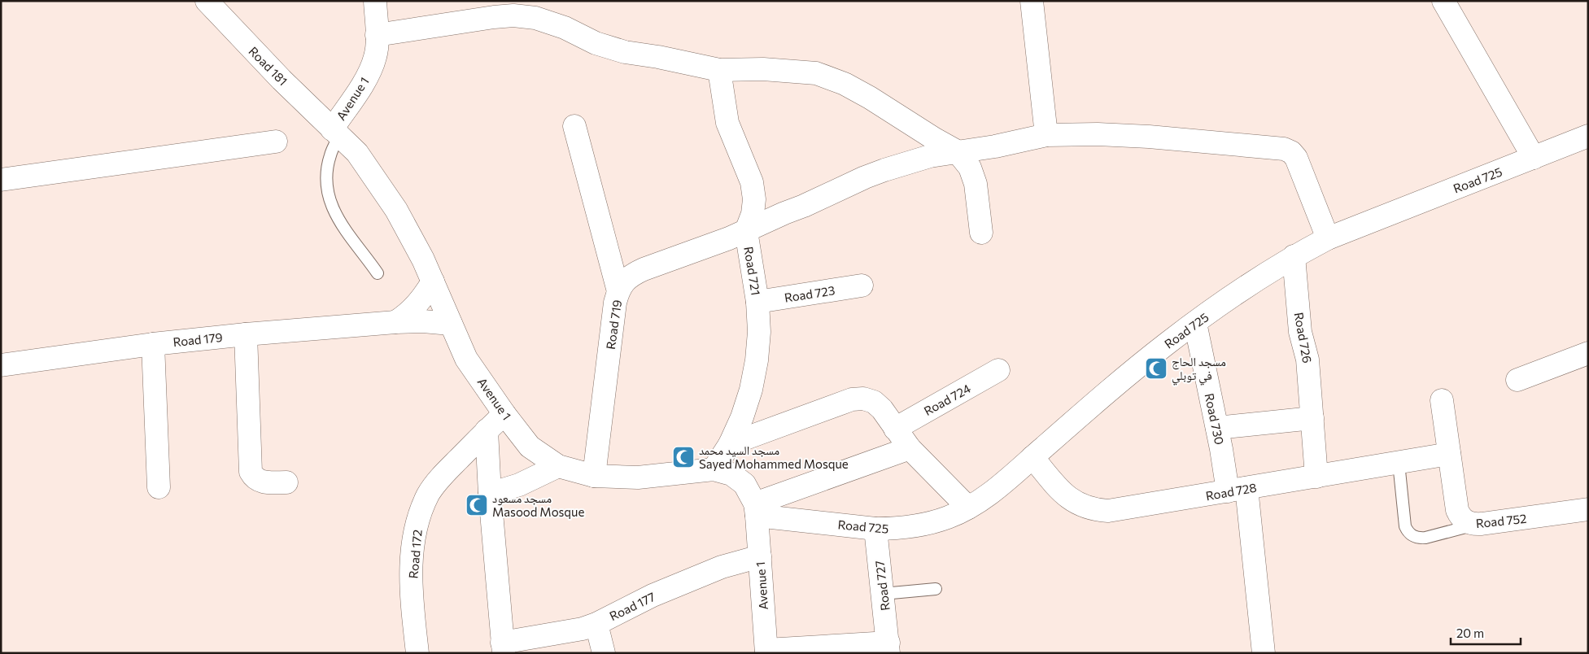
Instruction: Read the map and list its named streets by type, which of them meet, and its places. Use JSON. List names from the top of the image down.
{
  "streets": {
    "street": [
      "Road 181",
      "Avenue 1",
      "Road 725",
      "Road 721",
      "Road 723",
      "Road 719",
      "Road 726",
      "Road 179",
      "Road 724",
      "Road 730",
      "Road 728",
      "Road 752",
      "Road 172",
      "Road 727",
      "Road 177"
    ]
  },
  "crossings": [
    ["Road 181", "Avenue 1"],
    ["Avenue 1", "Road 725"],
    ["Avenue 1", "Road 721"],
    ["Avenue 1", "Road 719"],
    ["Avenue 1", "Road 179"],
    ["Avenue 1", "Road 172"],
    ["Avenue 1", "Road 727"],
    ["Avenue 1", "Road 177"],
    ["Road 725", "Road 719"],
    ["Road 725", "Road 726"],
    ["Road 725", "Road 730"],
    ["Road 725", "Road 728"],
    ["Road 725", "Road 727"],
    ["Road 721", "Road 723"],
    ["Road 721", "Road 719"],
    ["Road 726", "Road 728"],
    ["Road 730", "Road 728"],
    ["Road 728", "Road 752"]
  ],
  "places": {
    "mosque": ["مسجد الحاج في توبلي", "مسجد السيد محمد Sayed Mohammed Mosque", "مسجد مسعود Masood Mosque"]
  },
  "scale_bar": "20 m"
}
